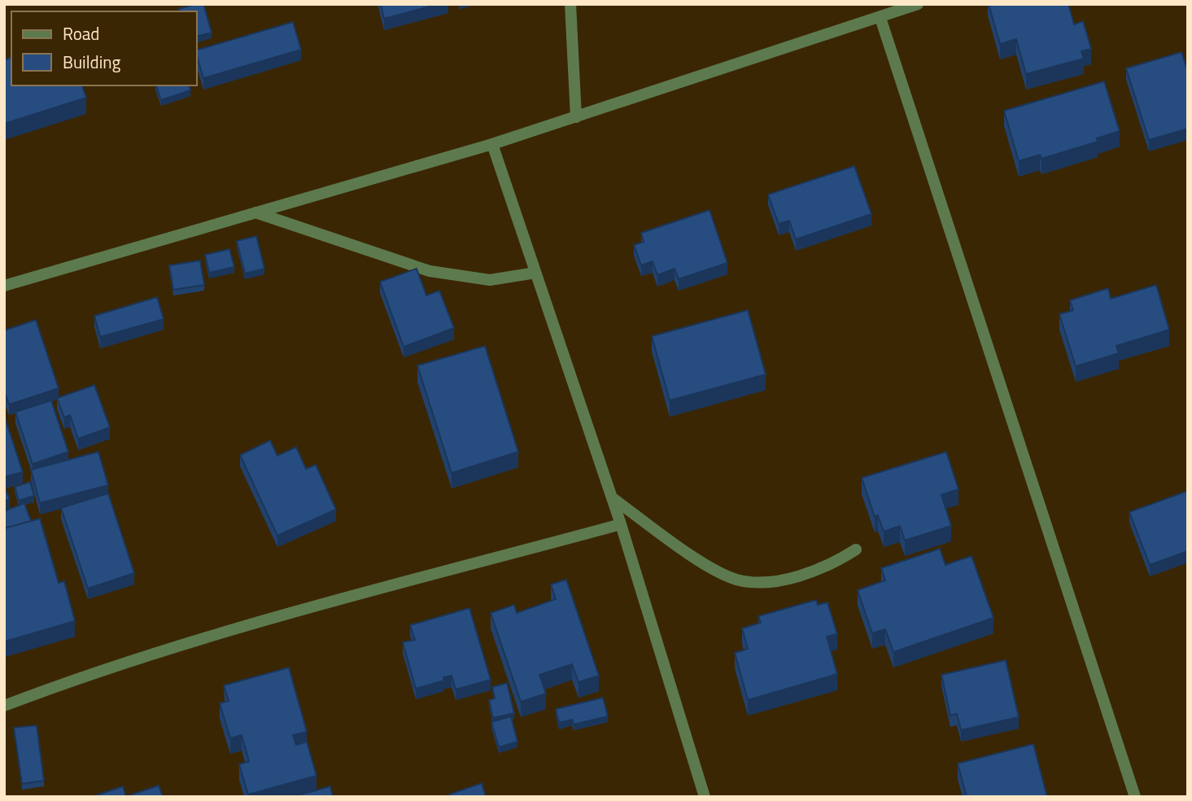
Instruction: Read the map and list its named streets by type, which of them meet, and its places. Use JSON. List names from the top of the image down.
{
  "legend": ["Road", "Building"]
}
